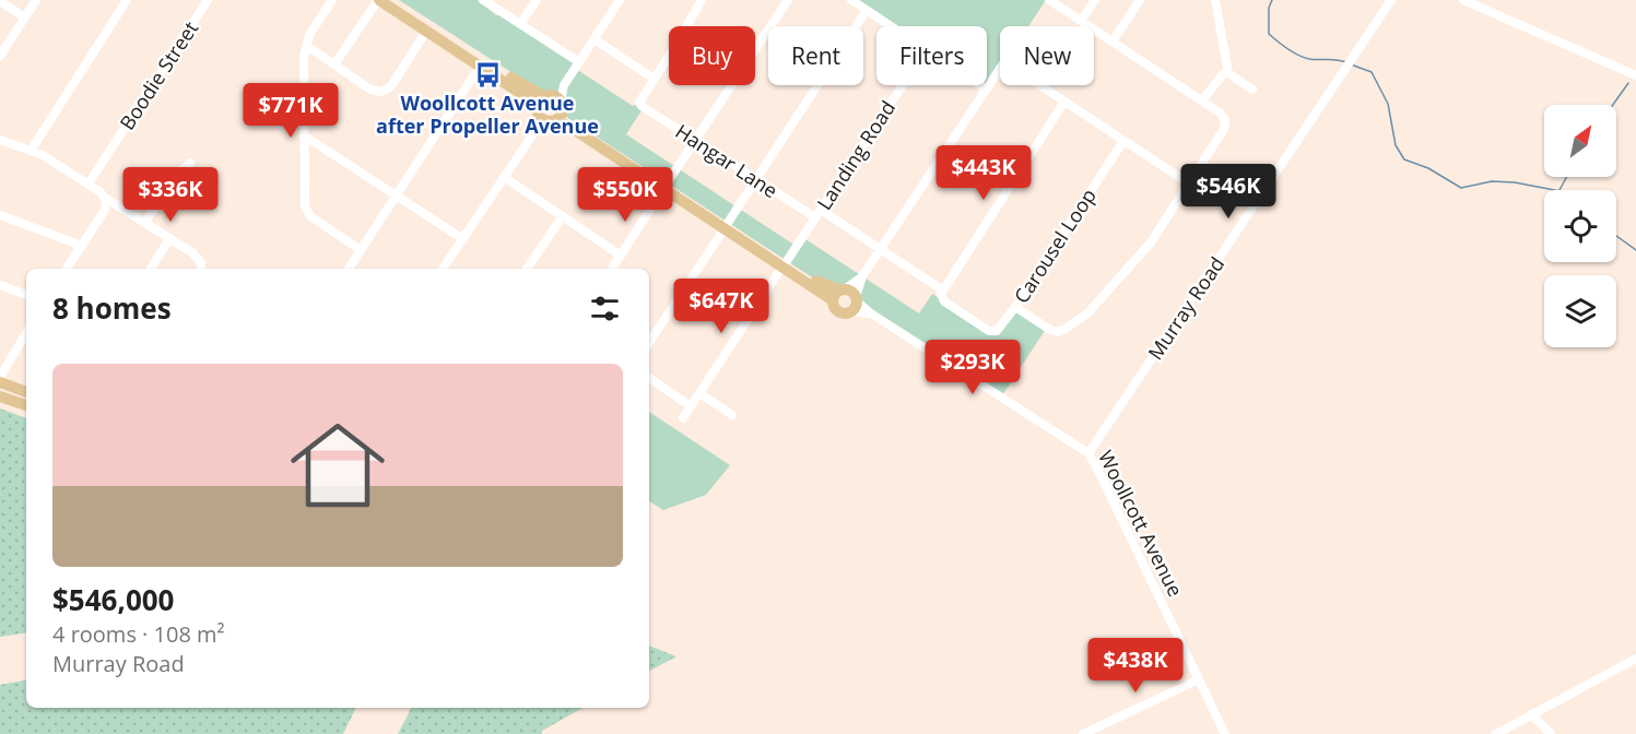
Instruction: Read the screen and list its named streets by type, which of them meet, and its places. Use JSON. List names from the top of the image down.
{
  "streets": {
    "main road": ["Woollcott Avenue"],
    "street": [
      "Boodie Street",
      "Landing Road",
      "Hangar Lane",
      "Carousel Loop",
      "Murray Road"
    ]
  },
  "crossings": [
    ["Landing Road", "Hangar Lane"],
    ["Landing Road", "Woollcott Avenue"],
    ["Hangar Lane", "Carousel Loop"],
    ["Murray Road", "Woollcott Avenue"]
  ],
  "places": {
    "bus stop": ["Woollcott Avenue after Propeller Avenue"]
  },
  "north": "top right",
  "page": {
    "chip": [
      "Buy",
      "Rent",
      "Filters",
      "New"
    ],
    "price": [
      "$771K",
      "$443K",
      "$546K",
      "$336K",
      "$550K",
      "$647K",
      "$293K",
      "$438K"
    ],
    "heading": "8 homes",
    "list": [
      {
        "name": "$546,000",
        "note": "4 rooms · 108 m² · Murray Road"
      }
    ]
  }
}
